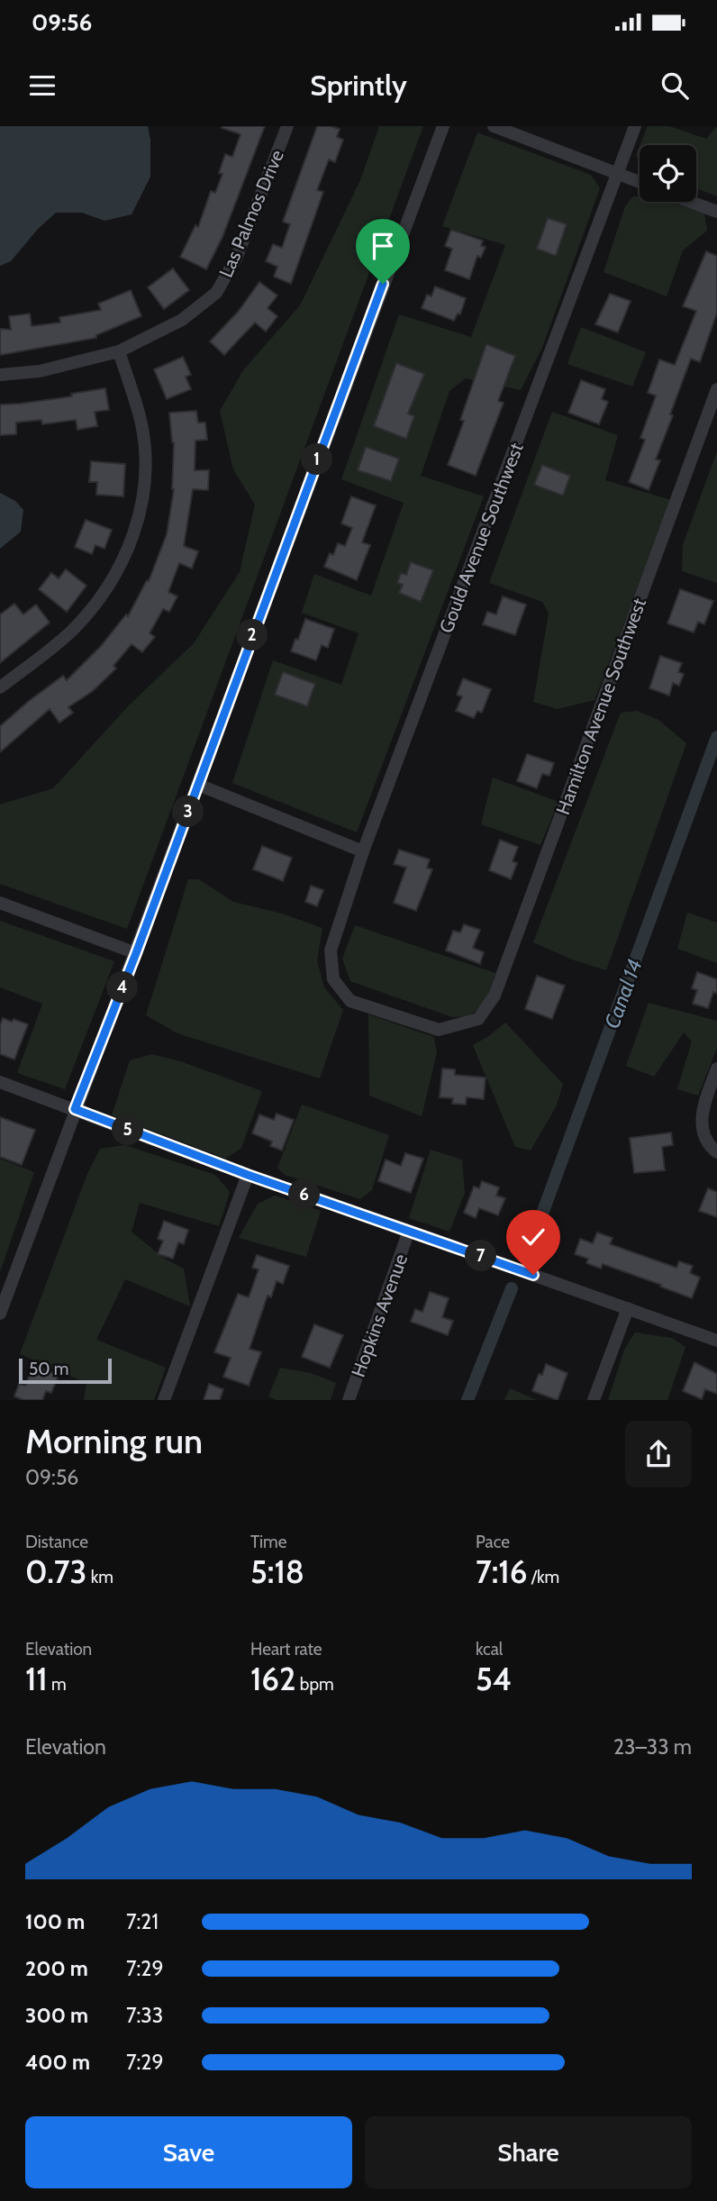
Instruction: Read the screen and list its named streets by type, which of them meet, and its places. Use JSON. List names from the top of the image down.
{
  "streets": {
    "street": [
      "Las Palmos Drive",
      "Gould Avenue Southwest",
      "Hamilton Avenue Southwest",
      "Hopkins Avenue"
    ]
  },
  "crossings": [
    ["Gould Avenue Southwest", "Hamilton Avenue Southwest"]
  ],
  "water": ["Canal 14"],
  "scale_bar": "50 m",
  "page": {
    "status": "09:56",
    "header": "Sprintly",
    "pins": [
      "1",
      "2",
      "3",
      "4",
      "5",
      "6",
      "7"
    ],
    "scale": "50 m",
    "heading": ["Morning run", "09:56"],
    "stats": [
      ["Distance", "0.73 km"],
      ["Time", "5:18"],
      ["Pace", "7:16 /km"],
      ["Elevation", "11 m"],
      ["Heart rate", "162 bpm"],
      ["kcal", "54"]
    ],
    "chart": ["Elevation", "23–33 m"],
    "list": [
      {
        "name": "100 m",
        "note": "7:21"
      },
      {
        "name": "200 m",
        "note": "7:29"
      },
      {
        "name": "300 m",
        "note": "7:33"
      },
      {
        "name": "400 m",
        "note": "7:29"
      }
    ],
    "buttons": ["Save", "Share"]
  }
}
